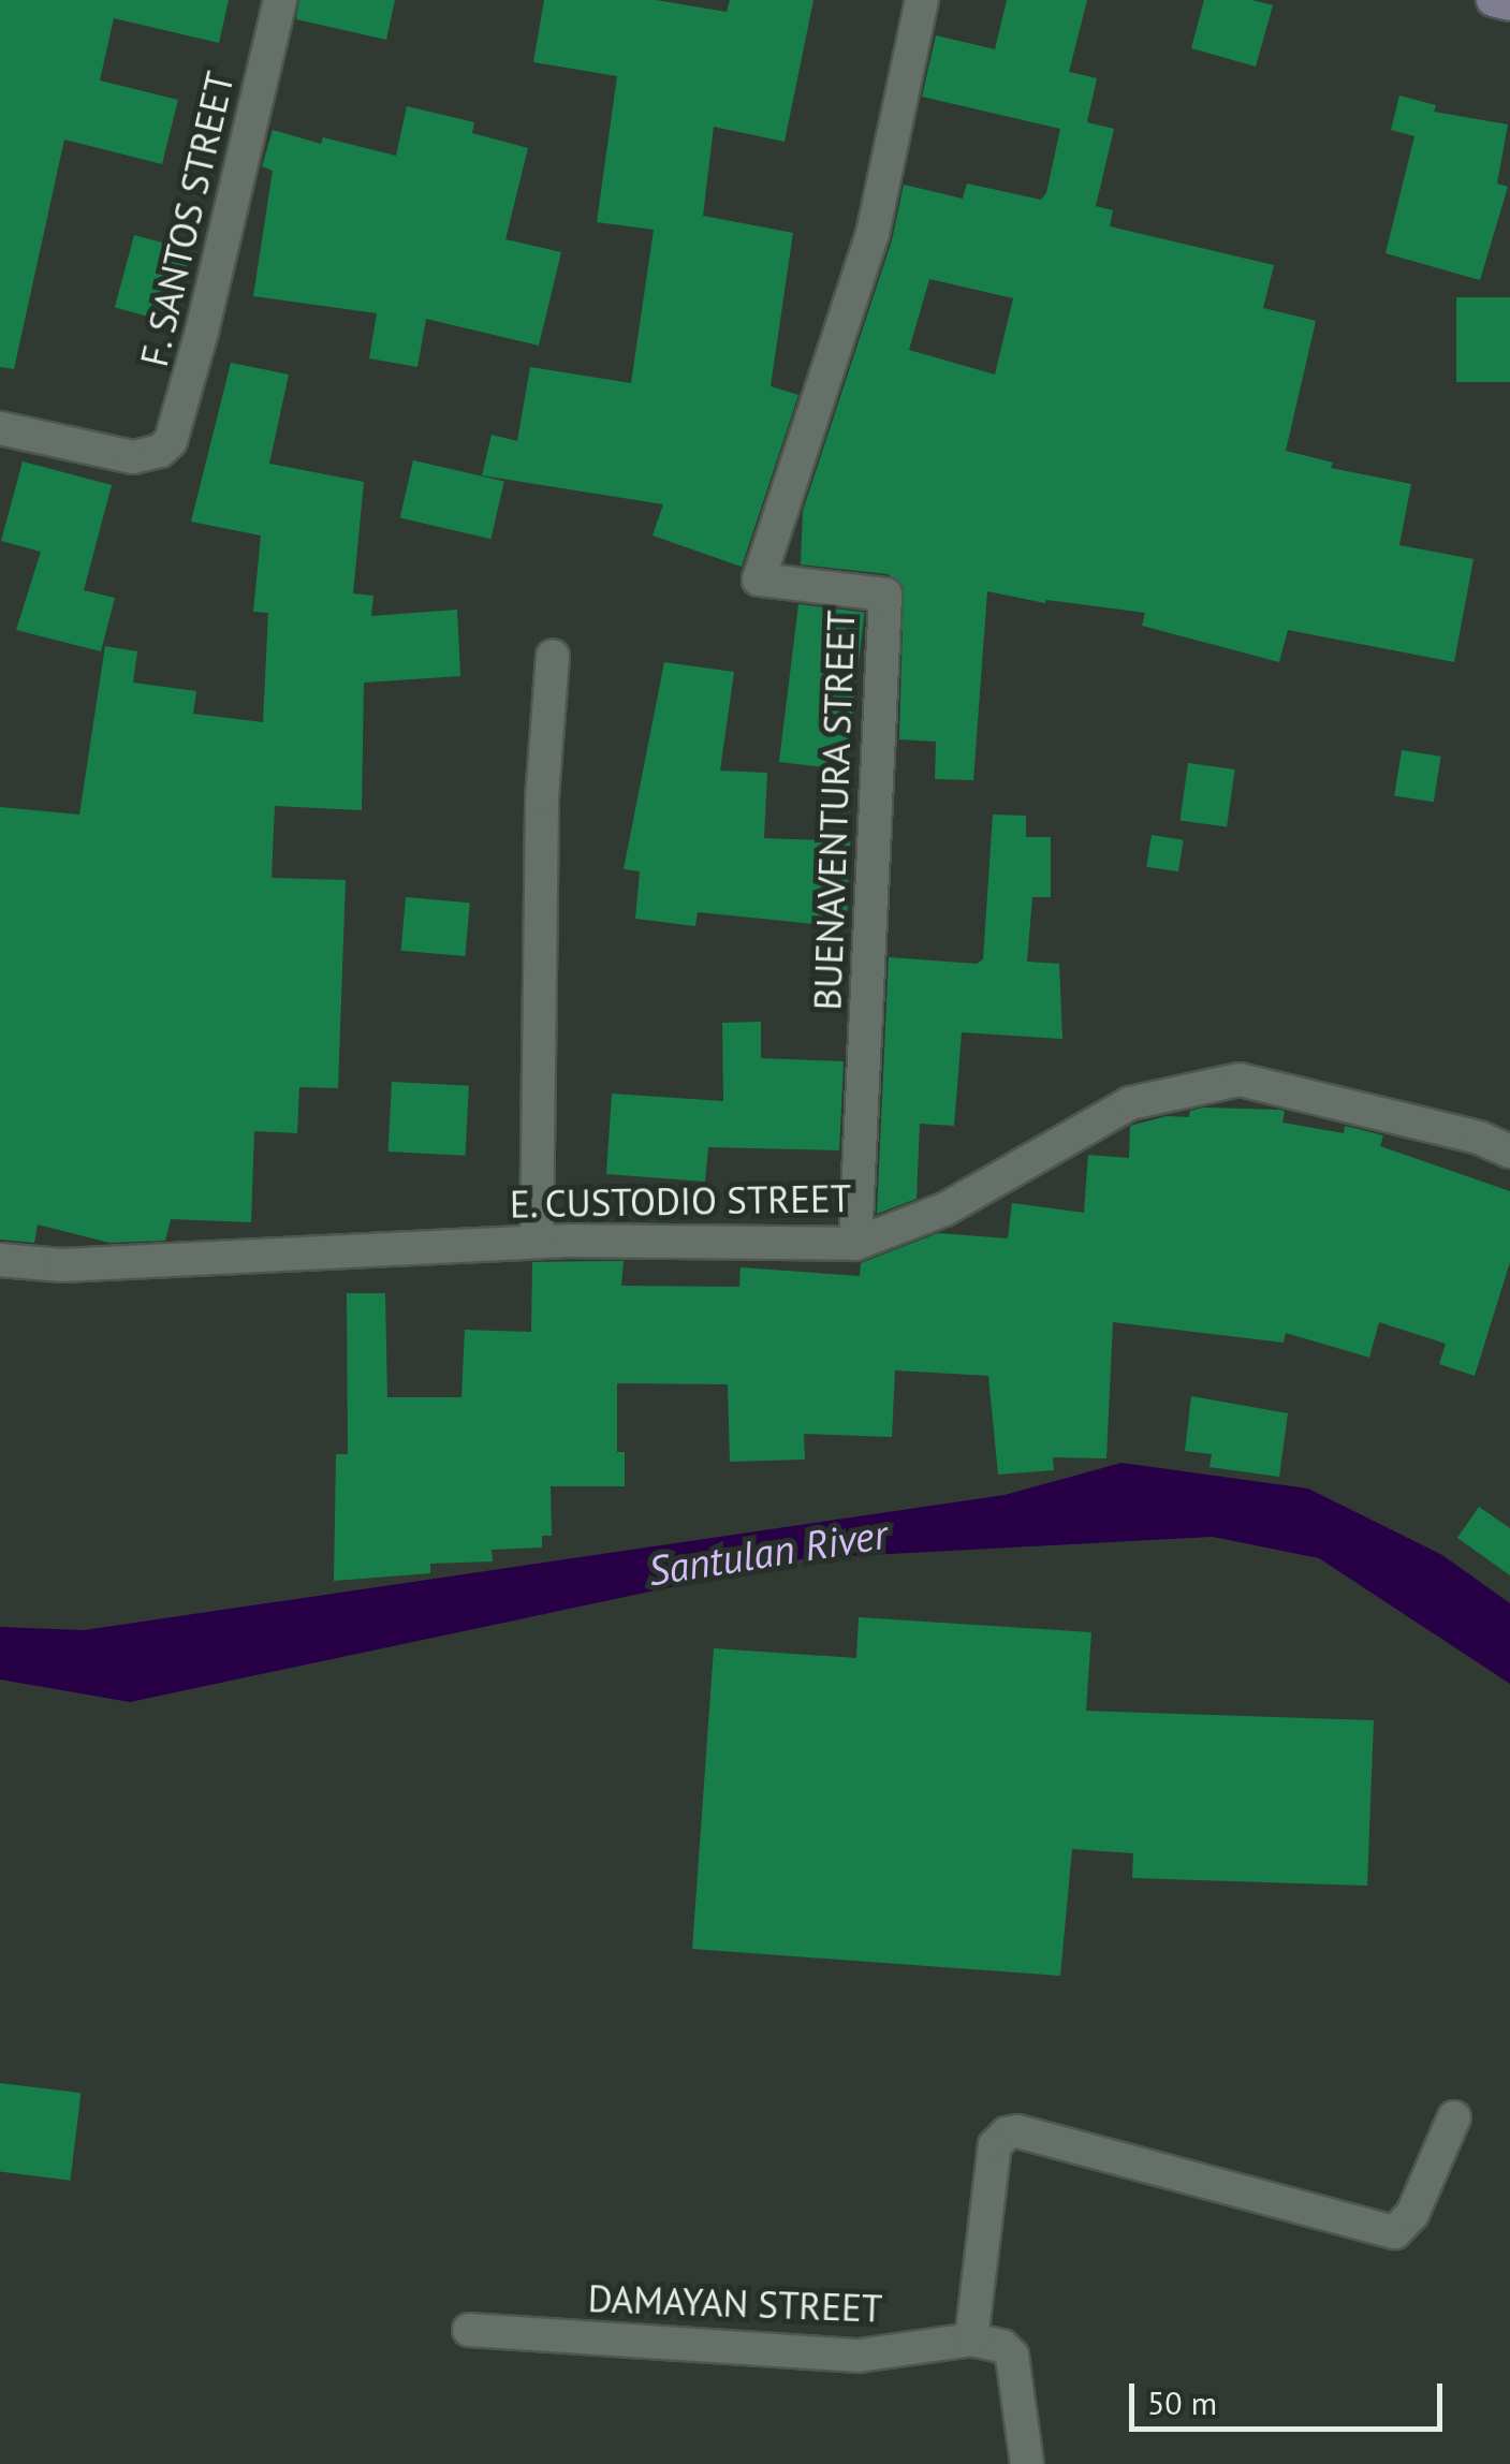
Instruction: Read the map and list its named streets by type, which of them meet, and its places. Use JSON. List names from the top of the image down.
{
  "streets": {
    "street": [
      "F. SANTOS STREET",
      "BUENAVENTURA STREET",
      "E. CUSTODIO STREET",
      "DAMAYAN STREET"
    ]
  },
  "crossings": [
    ["BUENAVENTURA STREET", "E. CUSTODIO STREET"]
  ],
  "water": ["Santulan River"],
  "scale_bar": "50 m"
}
